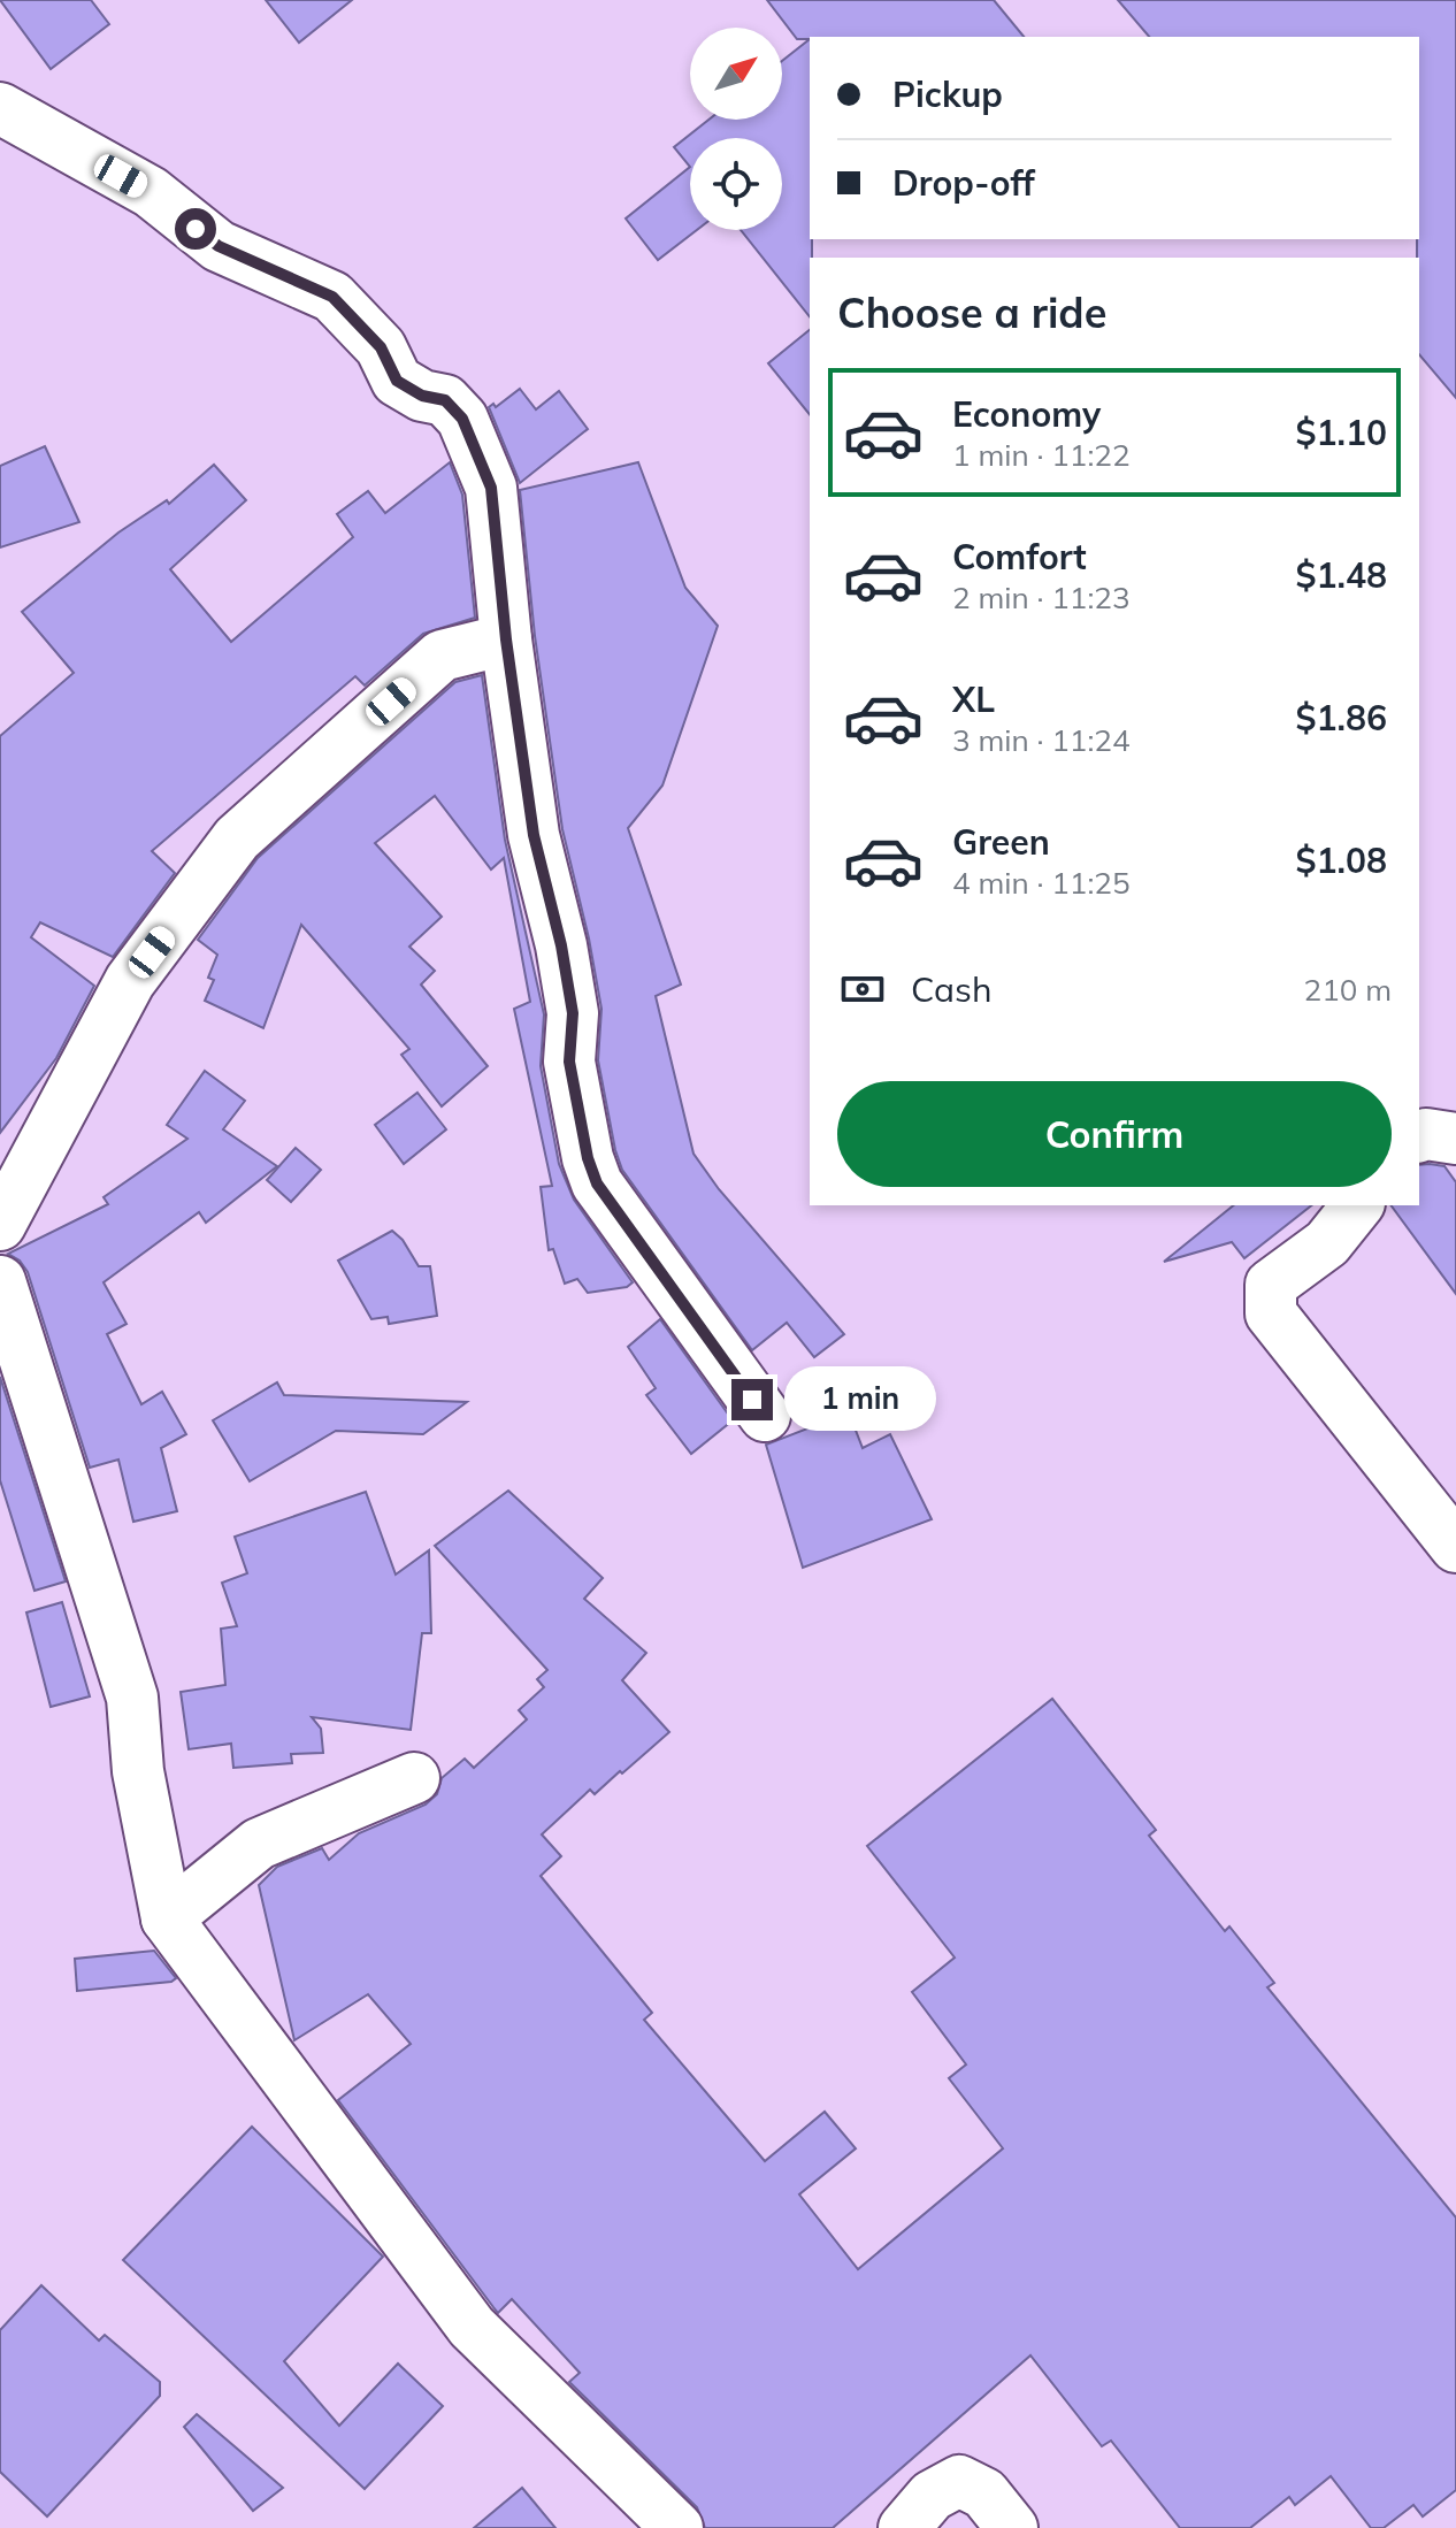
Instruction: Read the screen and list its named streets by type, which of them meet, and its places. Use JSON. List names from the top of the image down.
{
  "north": "top right",
  "page": {
    "banner": ["Pickup", "Drop-off"],
    "heading": "Choose a ride",
    "list": [
      {
        "name": "Economy",
        "note": "1 min · 11:22",
        "value": "$1.10"
      },
      {
        "name": "Comfort",
        "note": "2 min · 11:23",
        "value": "$1.48"
      },
      {
        "name": "XL",
        "note": "3 min · 11:24",
        "value": "$1.86"
      },
      {
        "name": "Green",
        "note": "4 min · 11:25",
        "value": "$1.08"
      }
    ],
    "pay": ["Cash", "210 m"],
    "buttons": "Confirm",
    "bubble": "1 min"
  }
}
